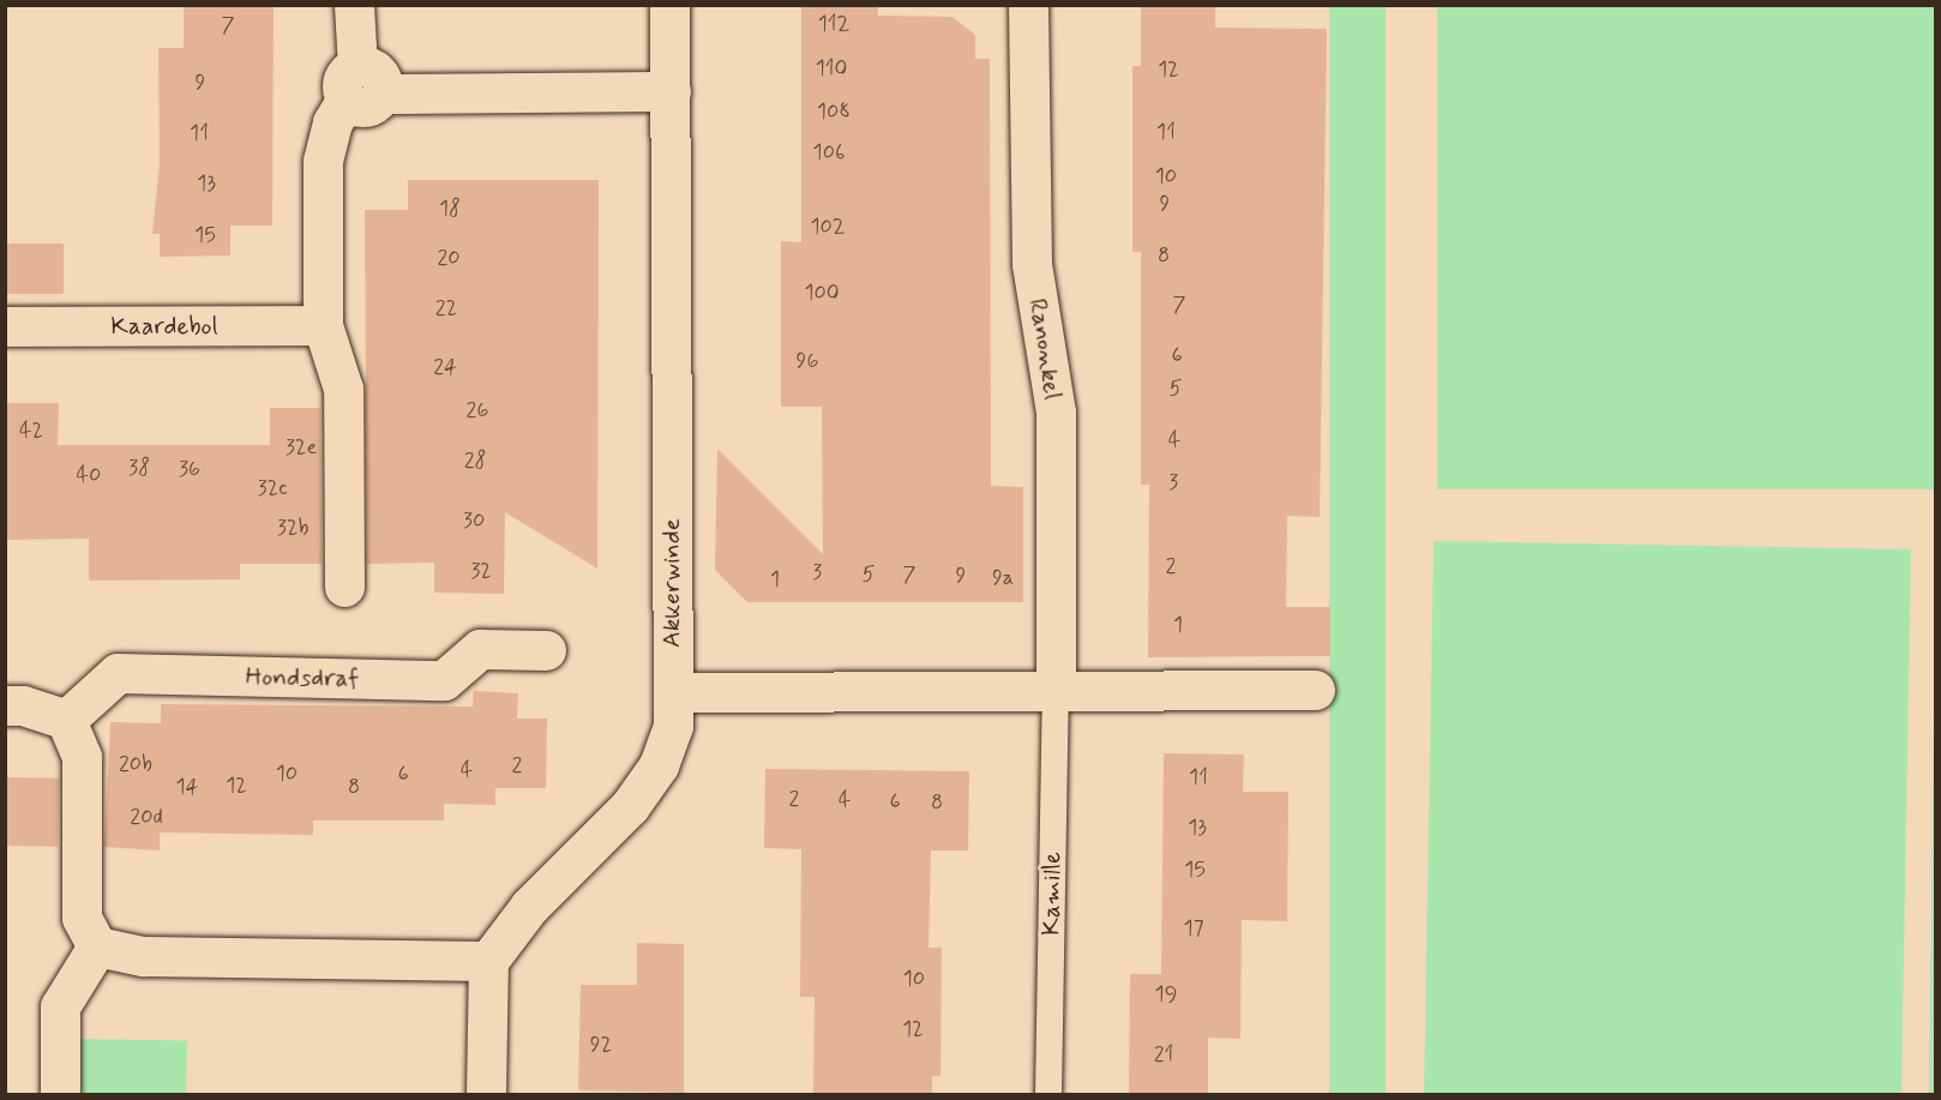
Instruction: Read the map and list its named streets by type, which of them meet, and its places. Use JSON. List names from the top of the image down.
{
  "streets": {
    "street": [
      "Kaardebol",
      "Ranonkel",
      "Akkerwinde",
      "Hondsdraf"
    ],
    "lane": ["Kamille"]
  },
  "crossings": [
    ["Ranonkel", "Kamille"]
  ],
  "house_numbers": [
    "112",
    "7",
    "110",
    "12",
    "9",
    "108",
    "11",
    "11",
    "106",
    "10",
    "13",
    "9",
    "18",
    "102",
    "15",
    "8",
    "20",
    "100",
    "7",
    "22",
    "6",
    "96",
    "24",
    "5",
    "26",
    "42",
    "4",
    "32e",
    "28",
    "38",
    "36",
    "40",
    "3",
    "32c",
    "30",
    "32b",
    "2",
    "32",
    "3",
    "5",
    "7",
    "9",
    "9a",
    "1",
    "1",
    "20b",
    "2",
    "4",
    "10",
    "6",
    "11",
    "12",
    "14",
    "8",
    "2",
    "4",
    "6",
    "8",
    "20d",
    "13",
    "15",
    "17",
    "10",
    "19",
    "12",
    "92",
    "21"
  ]
}
